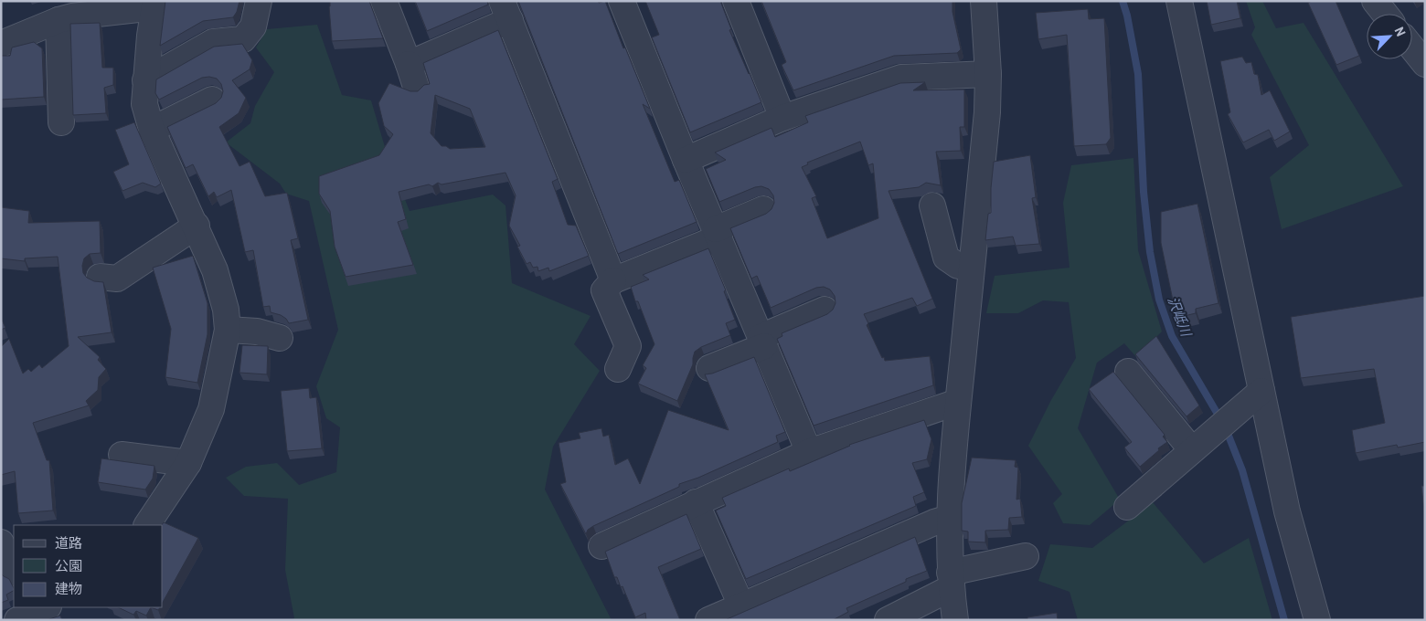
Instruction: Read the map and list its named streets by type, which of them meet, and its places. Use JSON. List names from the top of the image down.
{
  "water": ["沢岻川"],
  "legend": ["道路", "公園", "建物"],
  "north": "top right"
}
